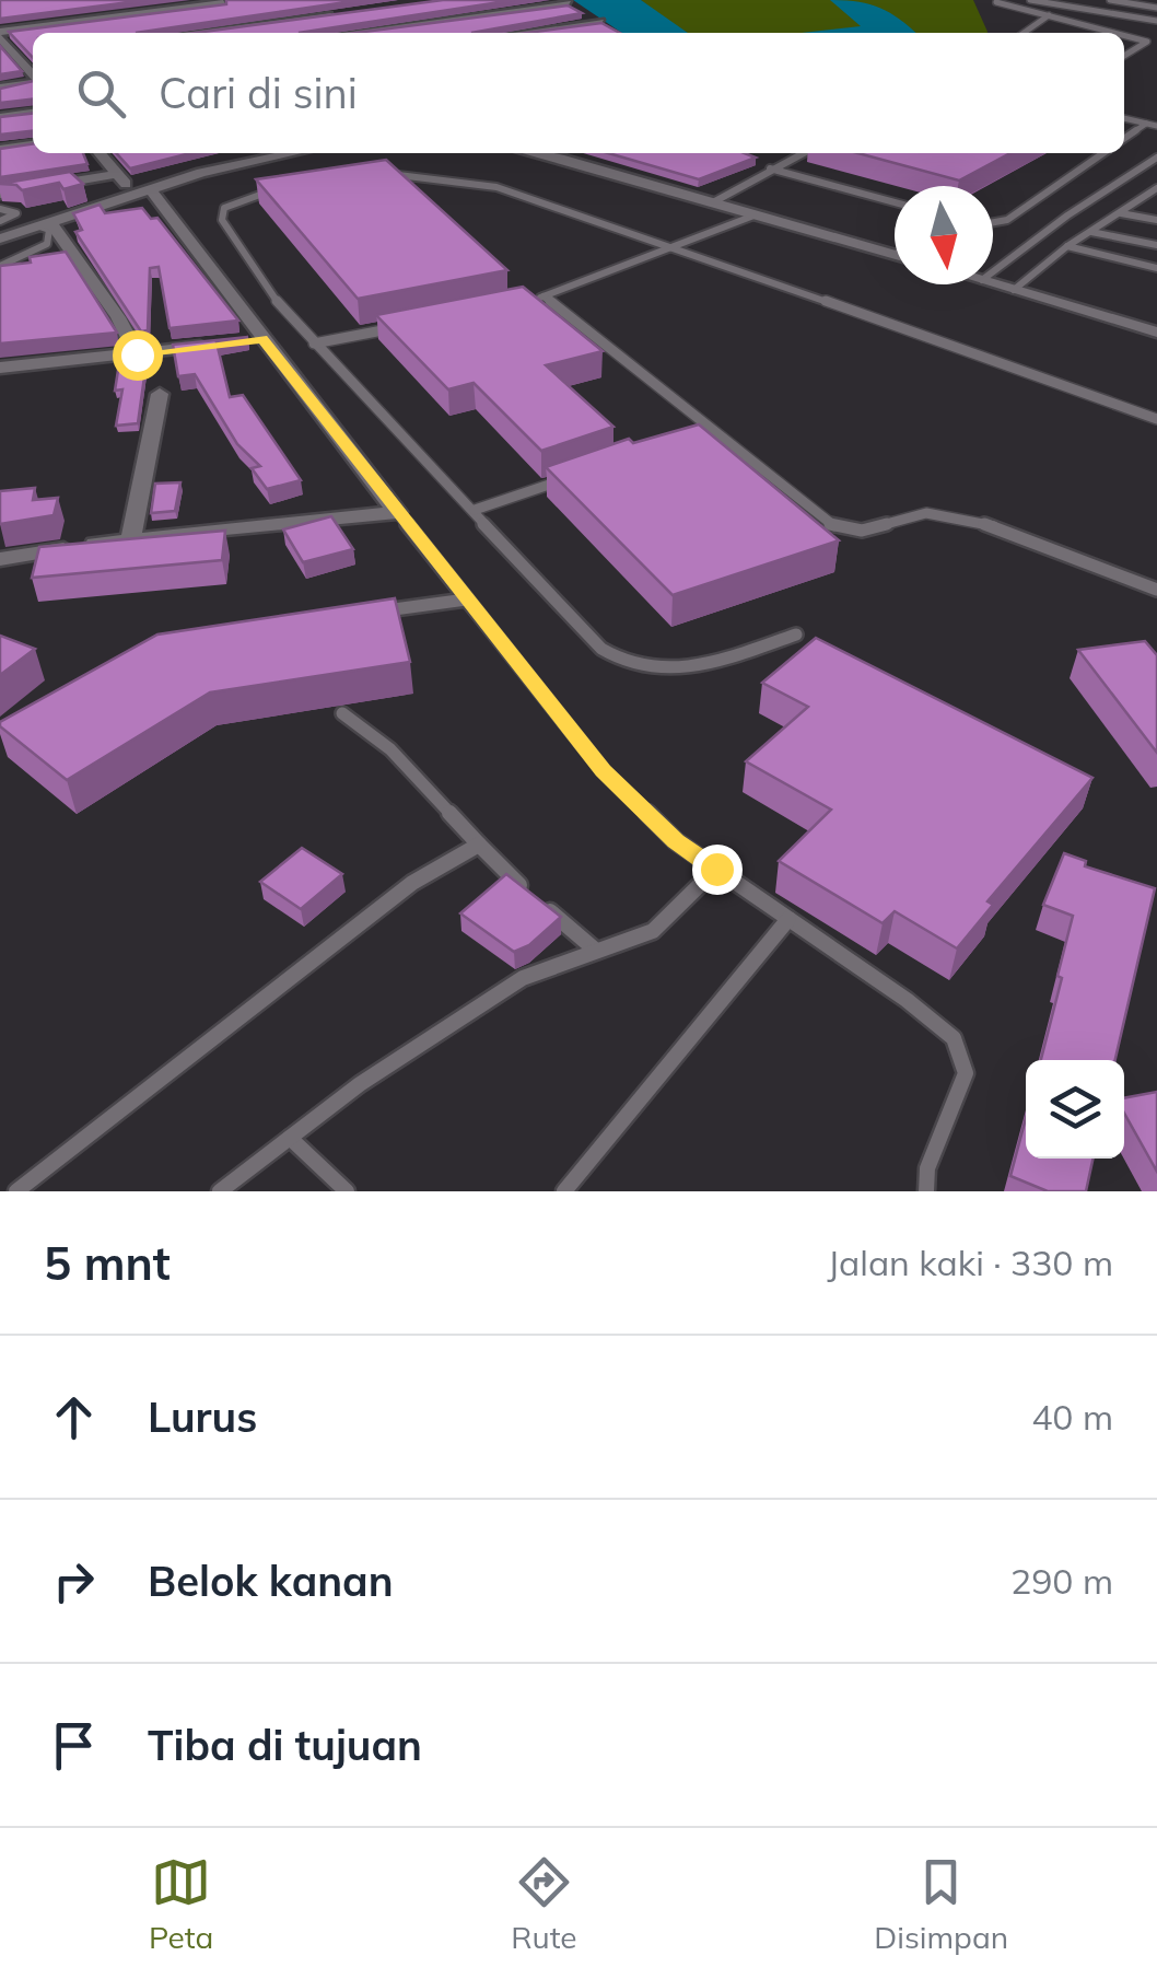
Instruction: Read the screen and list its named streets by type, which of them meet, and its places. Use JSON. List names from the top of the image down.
{
  "north": "bottom",
  "page": {
    "search": "Cari di sini",
    "heading": ["5 mnt", "Jalan kaki · 330 m"],
    "list": [
      ["Lurus", "40 m"],
      ["Belok kanan", "290 m"],
      "Tiba di tujuan"
    ],
    "nav": ["Peta", "Rute", "Disimpan"]
  }
}
